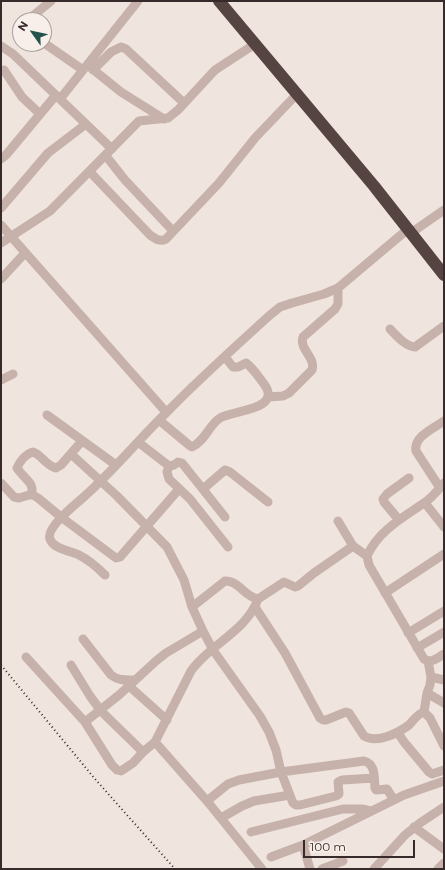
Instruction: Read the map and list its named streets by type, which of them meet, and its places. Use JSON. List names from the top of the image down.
{
  "scale_bar": "100 m",
  "north": "top left"
}
